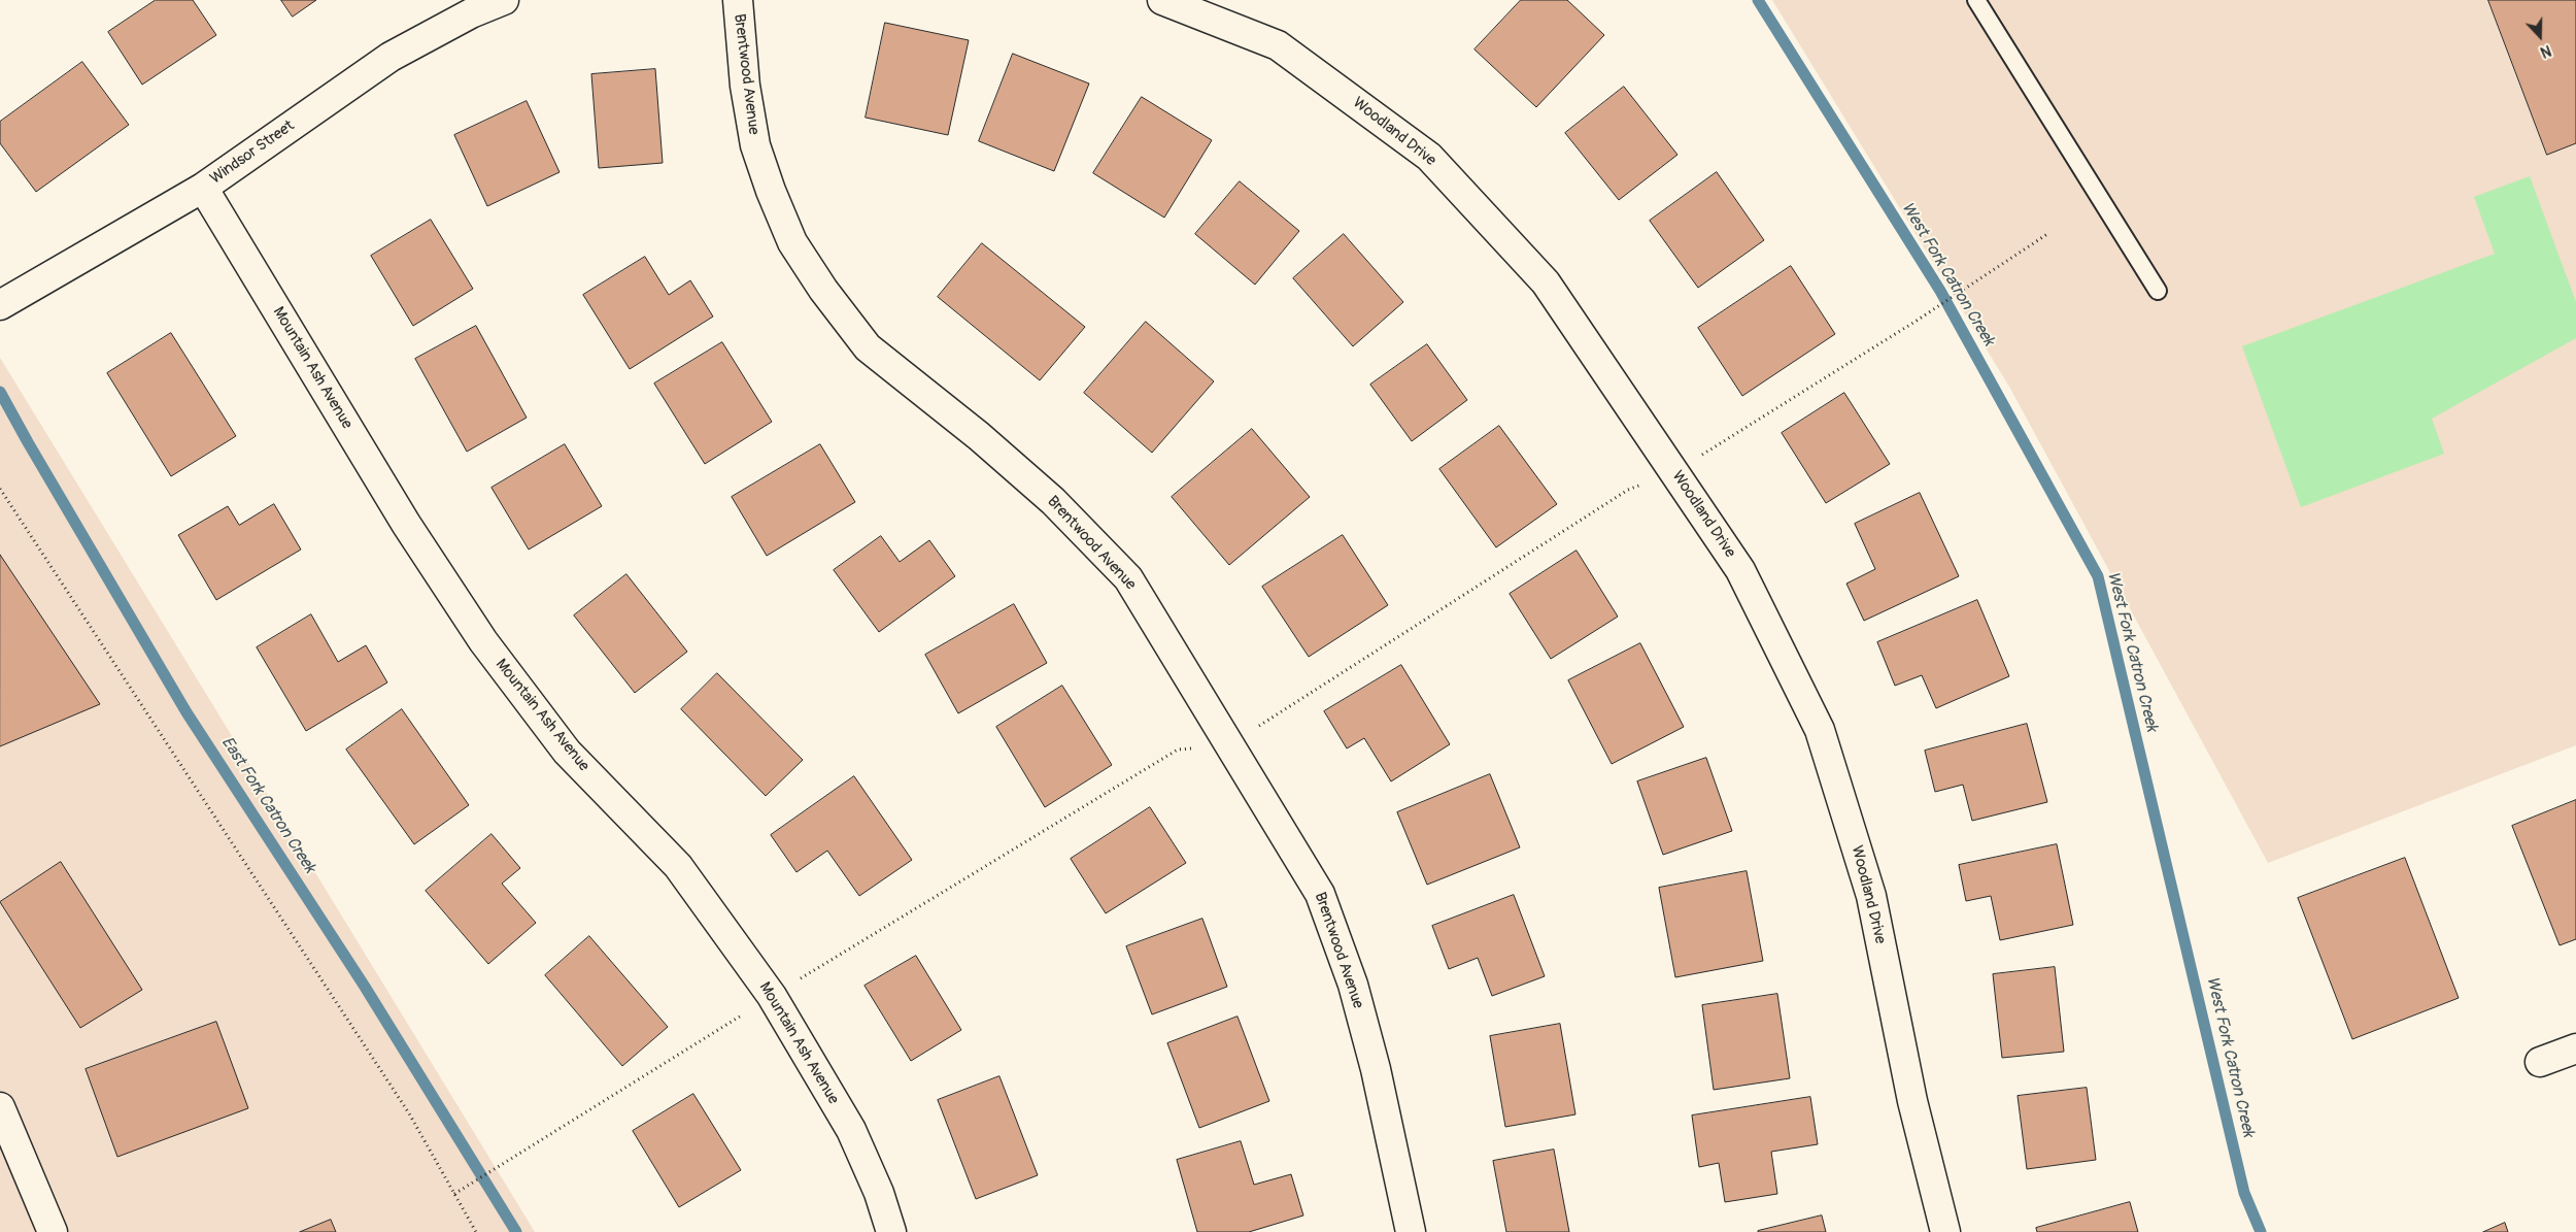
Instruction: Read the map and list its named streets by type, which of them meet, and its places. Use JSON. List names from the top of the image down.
{
  "streets": {
    "street": [
      "Brentwood Avenue",
      "Woodland Drive",
      "Windsor Street",
      "Mountain Ash Avenue"
    ]
  },
  "crossings": [
    ["Windsor Street", "Mountain Ash Avenue"]
  ],
  "water": ["West Fork Catron Creek", "East Fork Catron Creek"],
  "north": "bottom"
}
